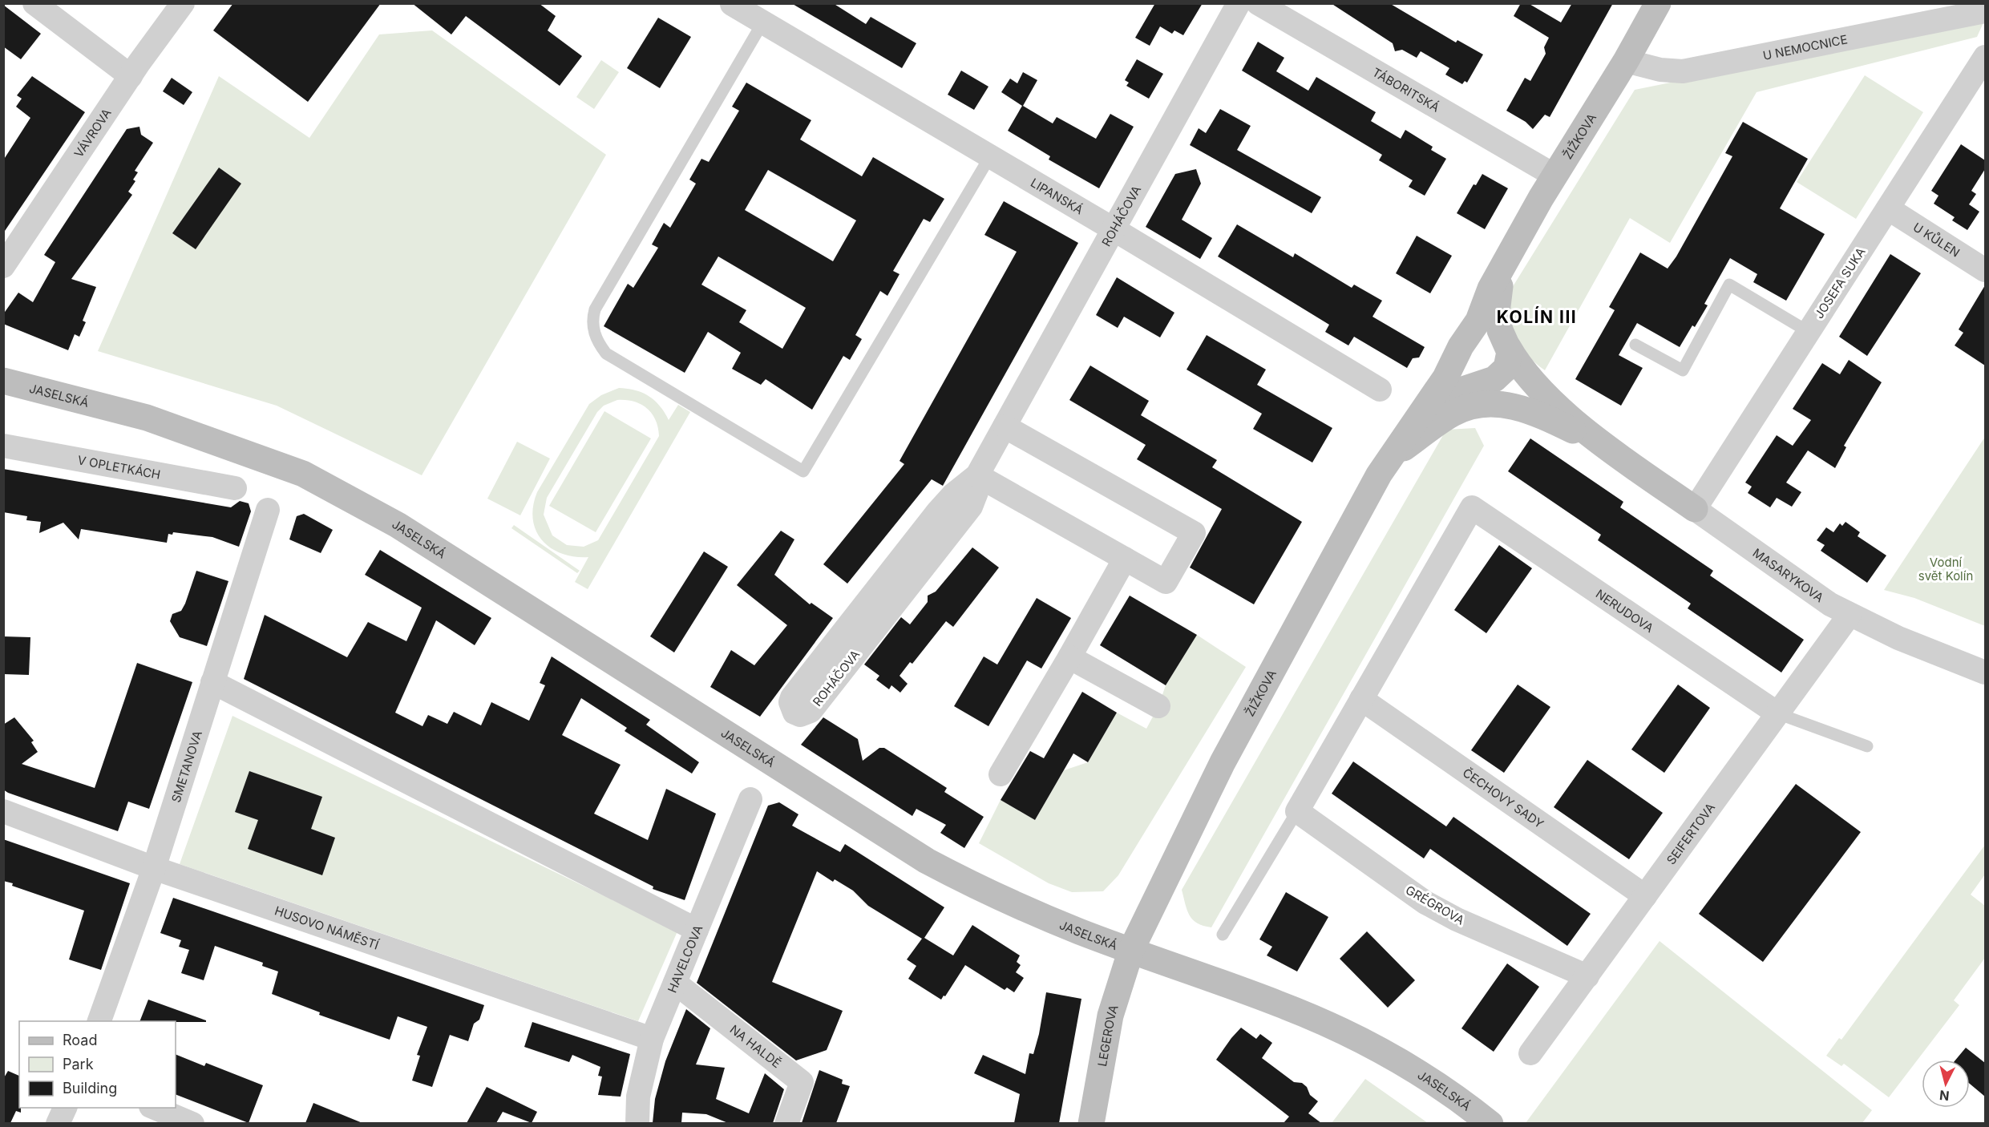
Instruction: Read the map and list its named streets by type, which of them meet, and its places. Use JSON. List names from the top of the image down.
{
  "streets": {
    "street": [
      "U NEMOCNICE",
      "TÁBORITSKÁ",
      "VÁVROVA",
      "ŽIŽKOVA",
      "LIPANSKÁ",
      "ROHÁČOVA",
      "U KŮLEN",
      "JOSEFA SUKA",
      "JASELSKÁ",
      "V OPLETKÁCH",
      "MASARYKOVA",
      "NERUDOVA",
      "SMETANOVA",
      "ČECHOVY SADY",
      "SEIFERTOVA",
      "GRÉGROVA",
      "HUSOVO NÁMĚSTÍ",
      "HAVELCOVA",
      "LEGEROVA",
      "NA HALDĚ"
    ]
  },
  "crossings": [
    ["U NEMOCNICE", "ŽIŽKOVA"],
    ["TÁBORITSKÁ", "ŽIŽKOVA"],
    ["ŽIŽKOVA", "JASELSKÁ"],
    ["ŽIŽKOVA", "MASARYKOVA"],
    ["ŽIŽKOVA", "LEGEROVA"],
    ["LIPANSKÁ", "ROHÁČOVA"],
    ["U KŮLEN", "JOSEFA SUKA"],
    ["JOSEFA SUKA", "MASARYKOVA"],
    ["JASELSKÁ", "LEGEROVA"],
    ["MASARYKOVA", "SEIFERTOVA"],
    ["NERUDOVA", "ČECHOVY SADY"],
    ["NERUDOVA", "SEIFERTOVA"],
    ["SMETANOVA", "HUSOVO NÁMĚSTÍ"],
    ["ČECHOVY SADY", "SEIFERTOVA"],
    ["SEIFERTOVA", "GRÉGROVA"],
    ["HUSOVO NÁMĚSTÍ", "HAVELCOVA"],
    ["HAVELCOVA", "NA HALDĚ"]
  ],
  "districts": ["KOLÍN III"],
  "parks": ["Vodní svět Kolín"],
  "legend": ["Road", "Park", "Building"],
  "north": "bottom"
}
